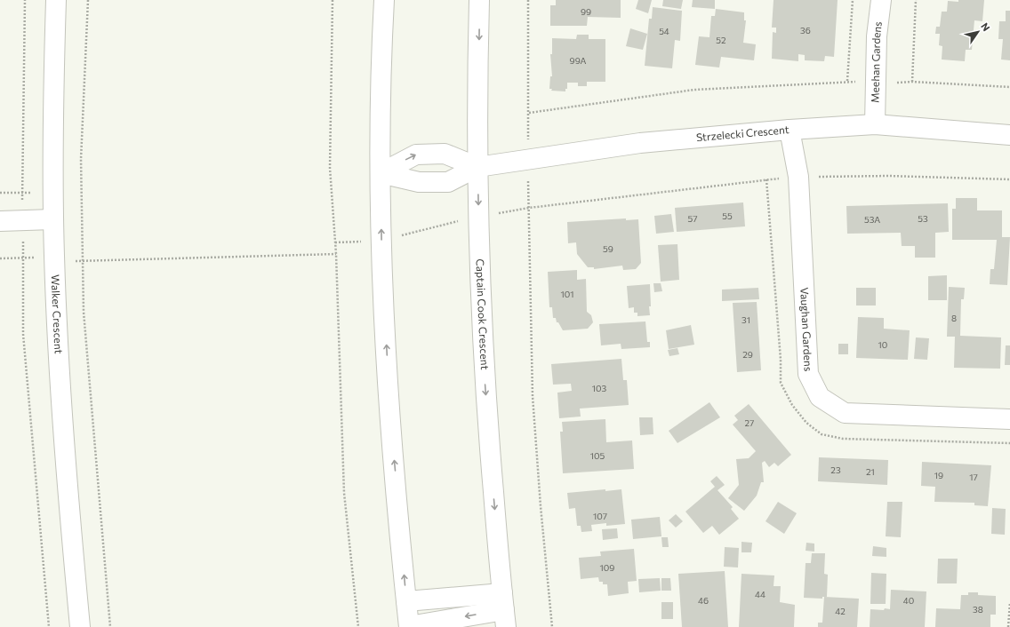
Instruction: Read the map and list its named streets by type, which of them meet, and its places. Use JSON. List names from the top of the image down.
{
  "streets": {
    "street": [
      "Meehan Gardens",
      "Strzelecki Crescent",
      "Walker Crescent",
      "Captain Cook Crescent",
      "Vaughan Gardens"
    ]
  },
  "crossings": [
    ["Meehan Gardens", "Strzelecki Crescent"],
    ["Strzelecki Crescent", "Captain Cook Crescent"],
    ["Strzelecki Crescent", "Vaughan Gardens"]
  ],
  "house_numbers": [
    "99",
    "36",
    "54",
    "52",
    "99A",
    "55",
    "57",
    "53",
    "53A",
    "59",
    "101",
    "8",
    "31",
    "10",
    "29",
    "103",
    "27",
    "105",
    "23",
    "21",
    "19",
    "17",
    "107",
    "109",
    "44",
    "46",
    "40",
    "38",
    "42"
  ],
  "north": "top right"
}
